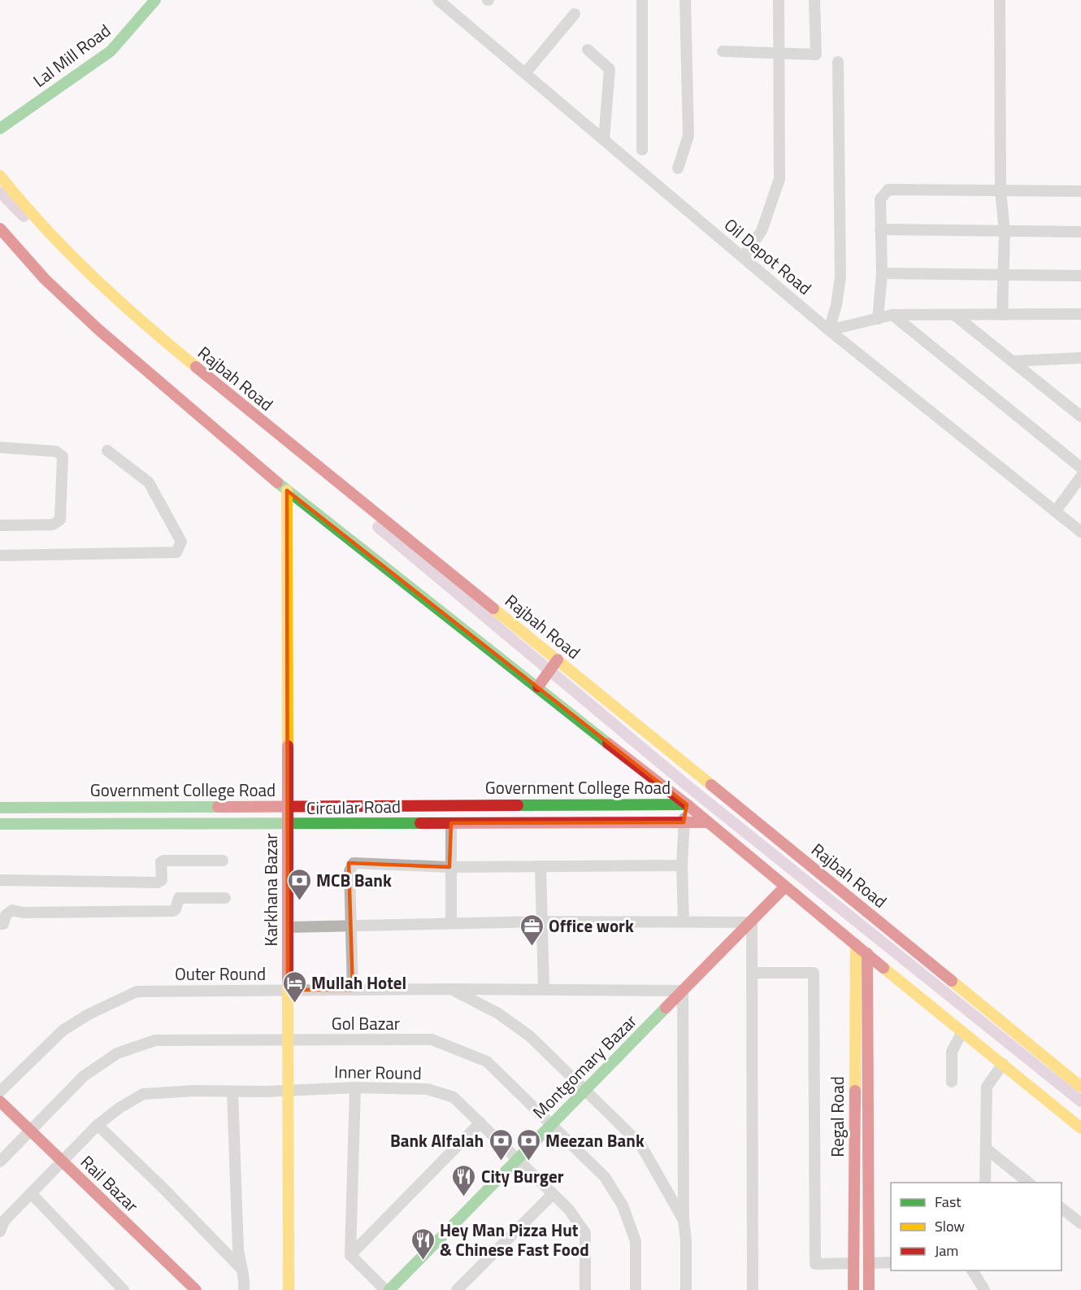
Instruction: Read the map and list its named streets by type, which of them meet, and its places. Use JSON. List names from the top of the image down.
{
  "streets": {
    "main road": [
      "Lal Mill Road",
      "Rajbah Road",
      "Government College Road",
      "Circular Road",
      "Karkhana Bazar",
      "Montgomary Bazar",
      "Regal Road",
      "Rail Bazar"
    ],
    "street": [
      "Oil Depot Road",
      "Outer Round",
      "Gol Bazar",
      "Inner Round"
    ]
  },
  "crossings": [
    ["Government College Road", "Karkhana Bazar"],
    ["Circular Road", "Karkhana Bazar"],
    ["Karkhana Bazar", "Outer Round"],
    ["Karkhana Bazar", "Gol Bazar"],
    ["Karkhana Bazar", "Inner Round"],
    ["Outer Round", "Montgomary Bazar"],
    ["Gol Bazar", "Montgomary Bazar"],
    ["Gol Bazar", "Rail Bazar"],
    ["Montgomary Bazar", "Inner Round"],
    ["Inner Round", "Rail Bazar"]
  ],
  "places": {
    "bank": ["MCB Bank", "Bank Alfalah", "Meezan Bank"],
    "office": ["Office work"],
    "hotel": ["Mullah Hotel"],
    "restaurant": ["City Burger", "Hey Man Pizza Hut & Chinese Fast Food"]
  },
  "legend": ["Fast", "Slow", "Jam"]
}
